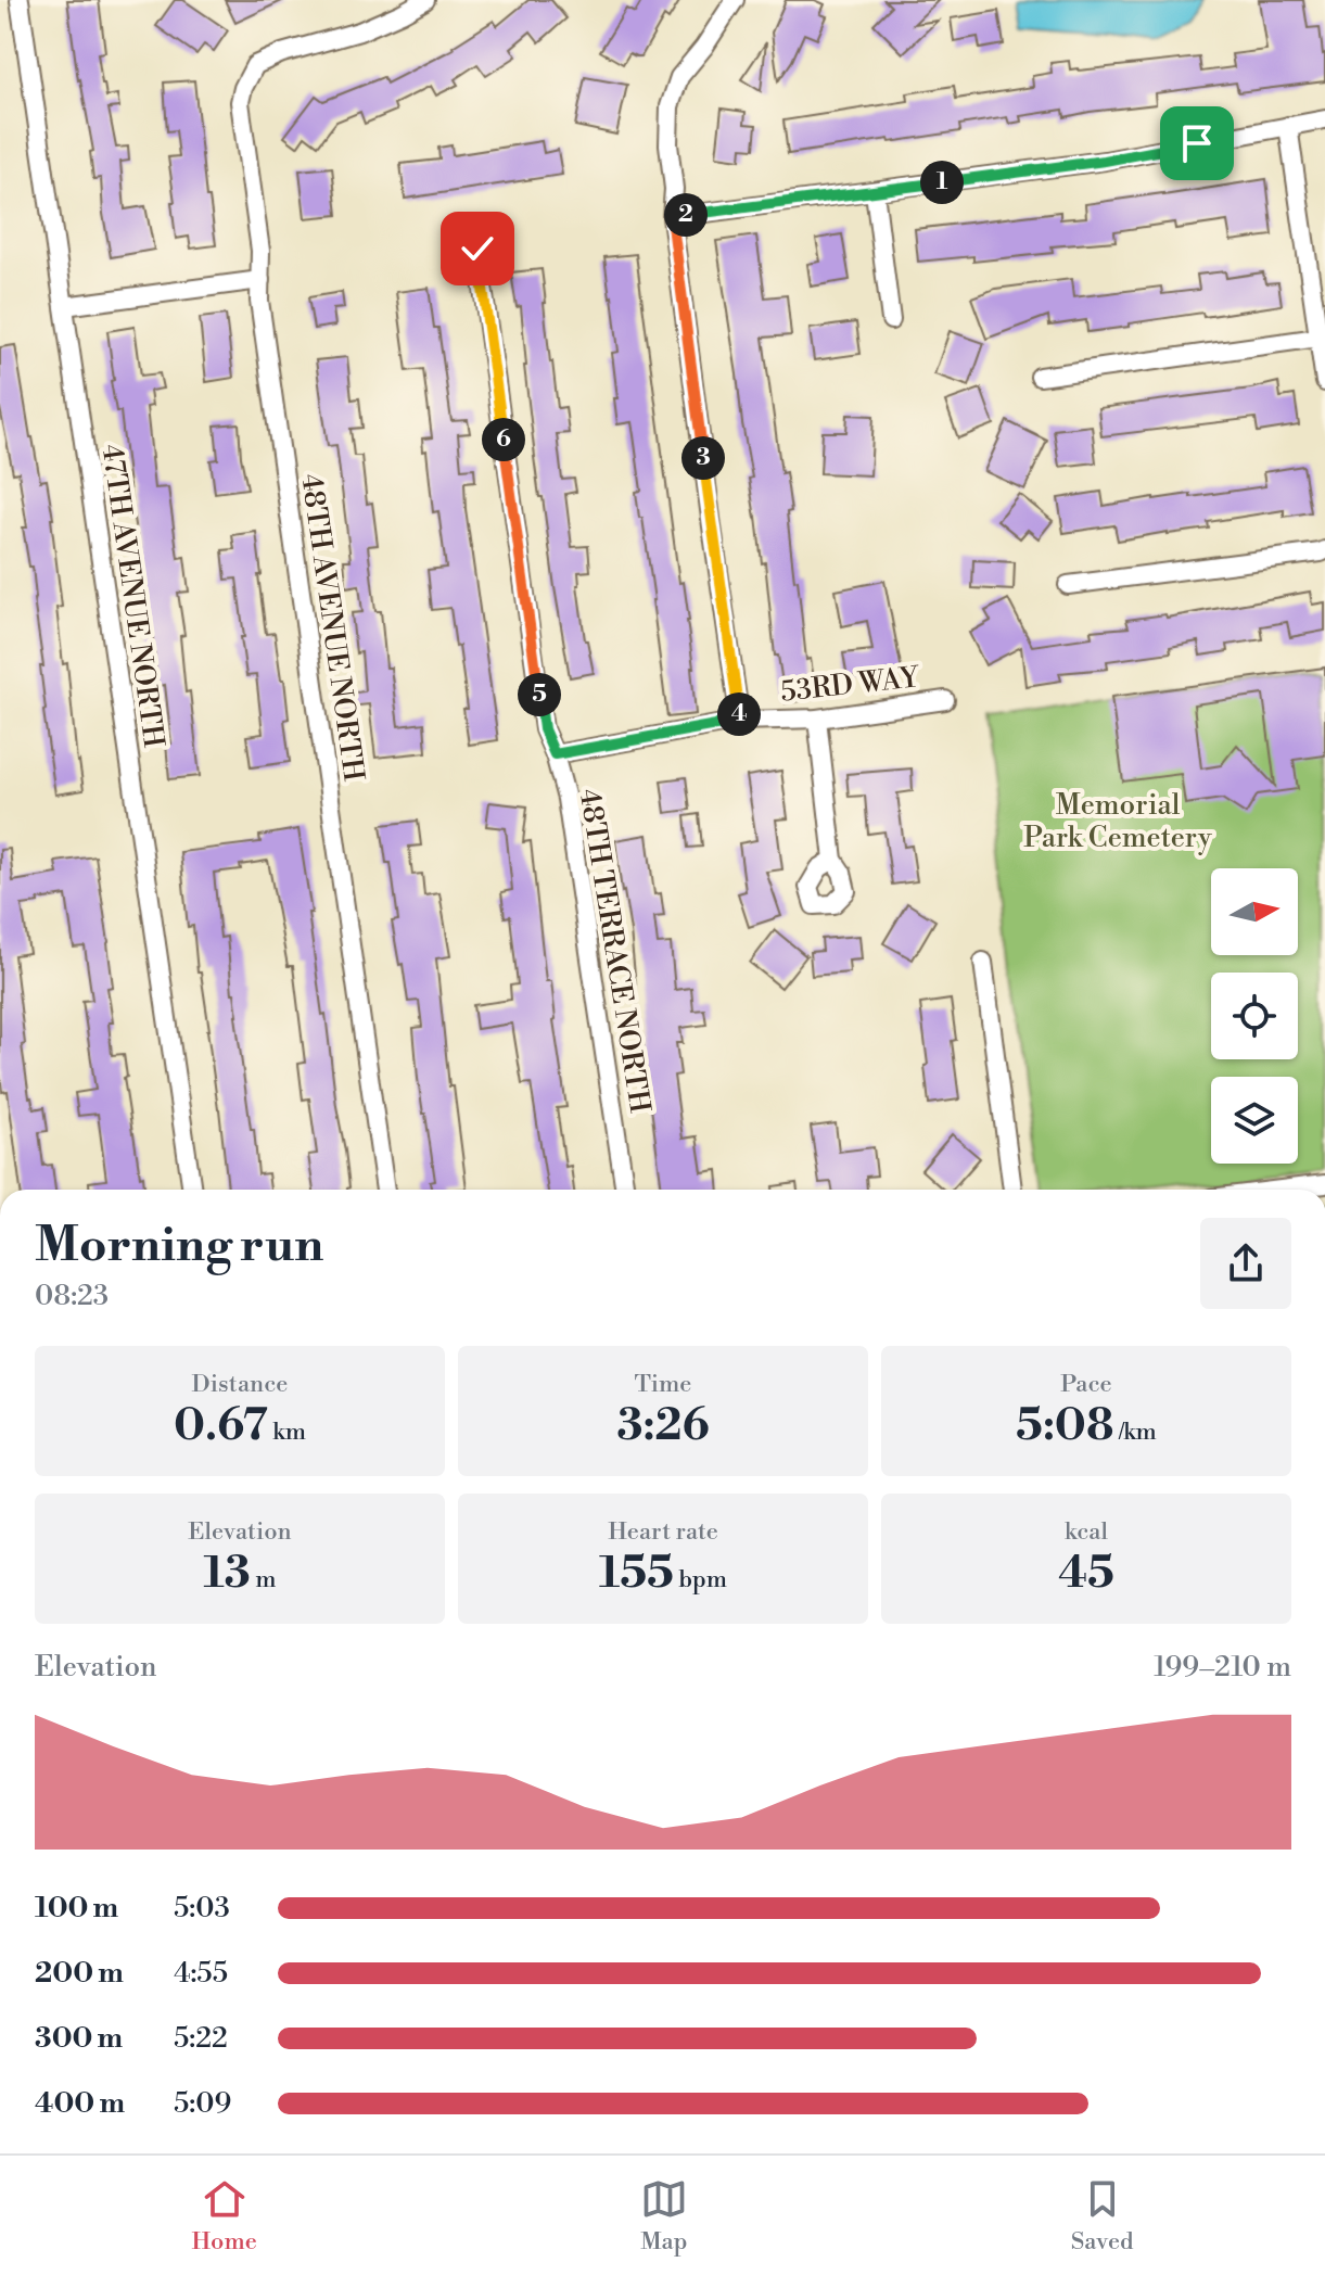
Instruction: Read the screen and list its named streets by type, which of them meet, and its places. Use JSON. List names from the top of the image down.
{
  "streets": {
    "street": [
      "47TH AVENUE NORTH",
      "48TH AVENUE NORTH",
      "53RD WAY",
      "48TH TERRACE NORTH"
    ]
  },
  "crossings": [
    ["53RD WAY", "48TH TERRACE NORTH"]
  ],
  "parks": ["Memorial Park Cemetery"],
  "north": "right",
  "page": {
    "pins": [
      "1",
      "2",
      "6",
      "3",
      "5",
      "4"
    ],
    "heading": ["Morning run", "08:23"],
    "stats": [
      ["Distance", "0.67 km"],
      ["Time", "3:26"],
      ["Pace", "5:08 /km"],
      ["Elevation", "13 m"],
      ["Heart rate", "155 bpm"],
      ["kcal", "45"]
    ],
    "chart": ["Elevation", "199–210 m"],
    "list": [
      {
        "name": "100 m",
        "note": "5:03"
      },
      {
        "name": "200 m",
        "note": "4:55"
      },
      {
        "name": "300 m",
        "note": "5:22"
      },
      {
        "name": "400 m",
        "note": "5:09"
      }
    ],
    "tabs": ["Home", "Map", "Saved"]
  }
}
